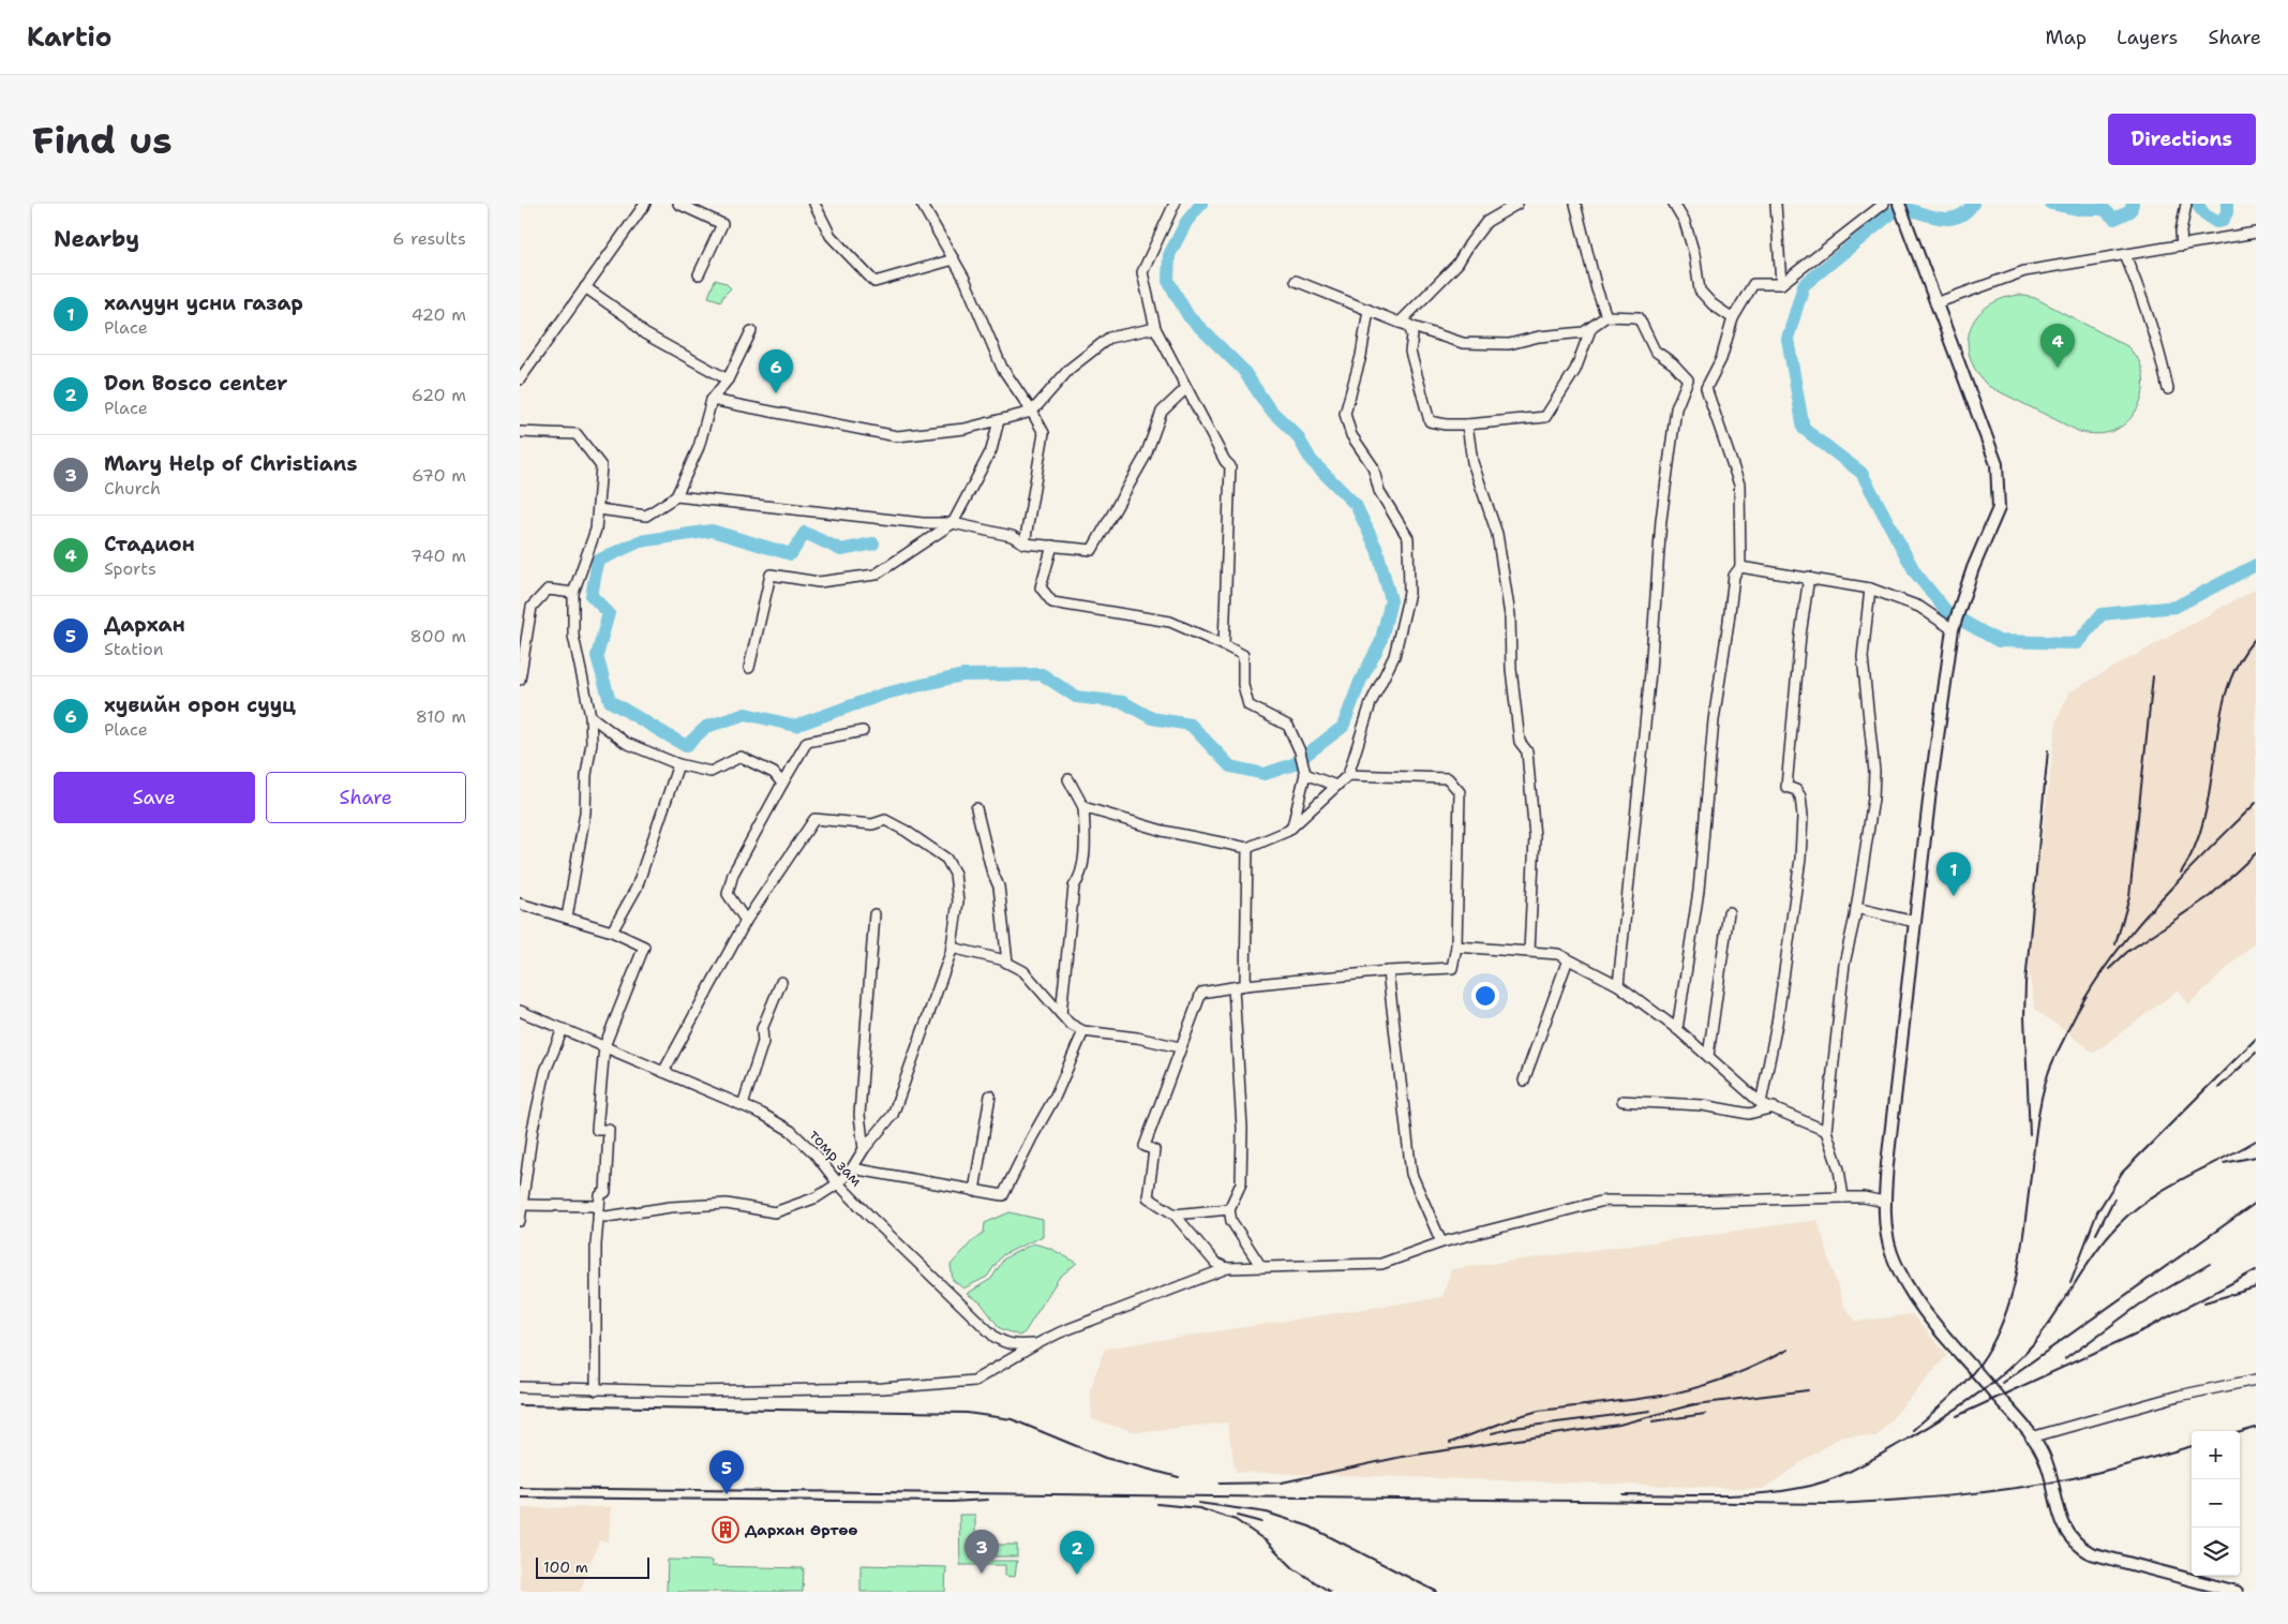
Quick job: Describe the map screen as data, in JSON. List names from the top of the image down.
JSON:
{
  "streets": {
    "street": ["томр зам"]
  },
  "places": {
    "building": ["Дархан Өртөө"]
  },
  "scale_bar": "100 m",
  "page": {
    "header": "Kartio",
    "nav": ["Map", "Layers", "Share"],
    "buttons": [
      "Directions",
      ["Save", "Share"]
    ],
    "title": "Find us",
    "heading": ["Nearby", "6 results"],
    "list": [
      {
        "mark": "1",
        "name": "халуун усни газар",
        "note": "Place",
        "value": "420 m"
      },
      {
        "mark": "2",
        "name": "Don Bosco center",
        "note": "Place",
        "value": "620 m"
      },
      {
        "mark": "3",
        "name": "Mary Help of Christians",
        "note": "Church",
        "value": "670 m"
      },
      {
        "mark": "4",
        "name": "Стадион",
        "note": "Sports",
        "value": "740 m"
      },
      {
        "mark": "5",
        "name": "Дархан",
        "note": "Station",
        "value": "800 m"
      },
      {
        "mark": "6",
        "name": "хувийн орон сууц",
        "note": "Place",
        "value": "810 m"
      }
    ],
    "pins": [
      "4",
      "6",
      "1",
      "5",
      "3",
      "2"
    ],
    "map_buttons": ["+", "−"],
    "scale": "100 m"
  }
}
